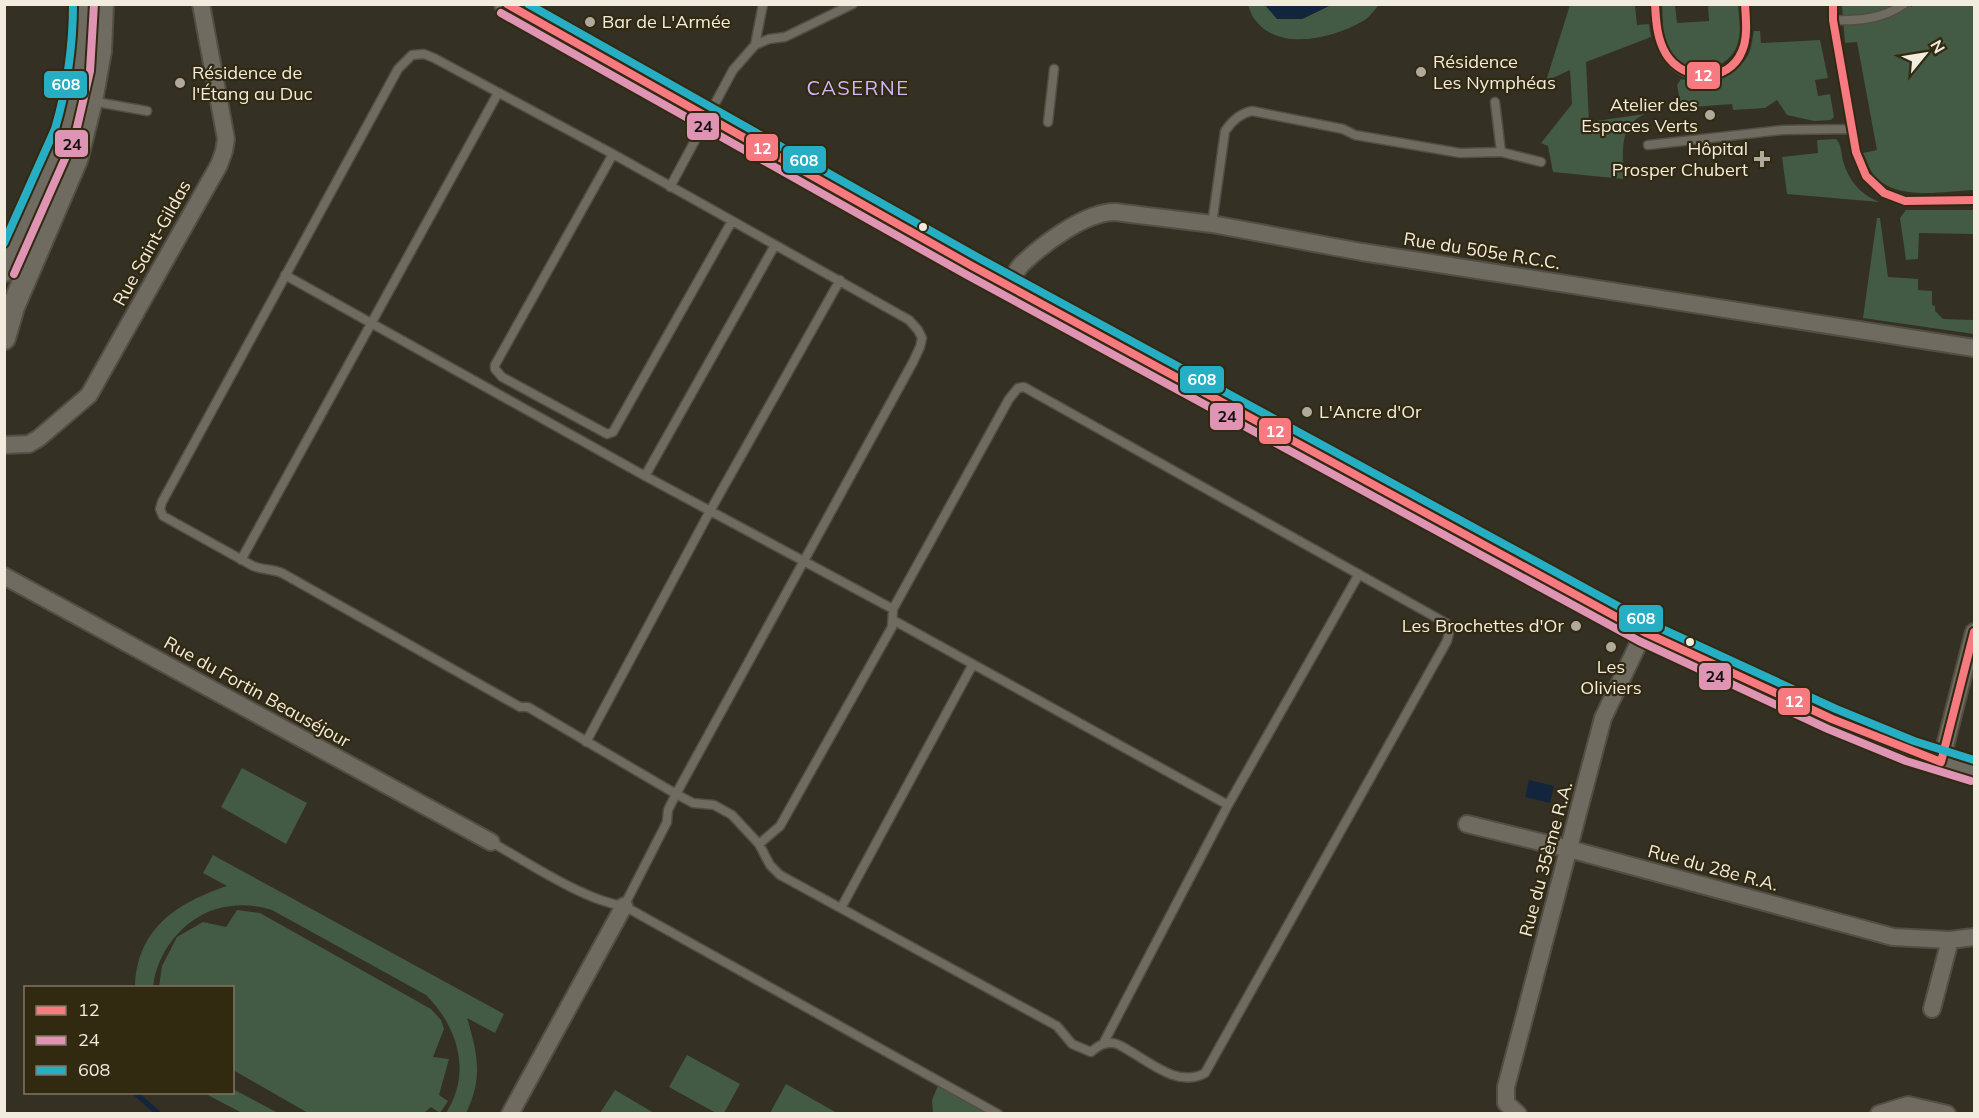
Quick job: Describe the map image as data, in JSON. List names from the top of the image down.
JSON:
{
  "streets": {
    "street": [
      "Rue Saint-Gildas",
      "Rue du 505e R.C.C.",
      "Rue du Fortin Beauséjour",
      "Rue du 35ème R.A.",
      "Rue du 28e R.A."
    ]
  },
  "crossings": [
    ["Rue du 35ème R.A.", "Rue du 28e R.A."]
  ],
  "districts": ["CASERNE"],
  "places": {
    "other": [
      "Bar de L'Armée",
      "Résidence Les Nymphéas",
      "Résidence de l'Étang au Duc",
      "Atelier des Espaces Verts",
      "L'Ancre d'Or",
      "Les Brochettes d'Or",
      "Les Oliviers"
    ],
    "health": ["Hôpital Prosper Chubert"]
  },
  "lines": ["transit line 12", "transit line 24", "transit line 608"],
  "legend": ["12", "24", "608"],
  "north": "top right"
}
